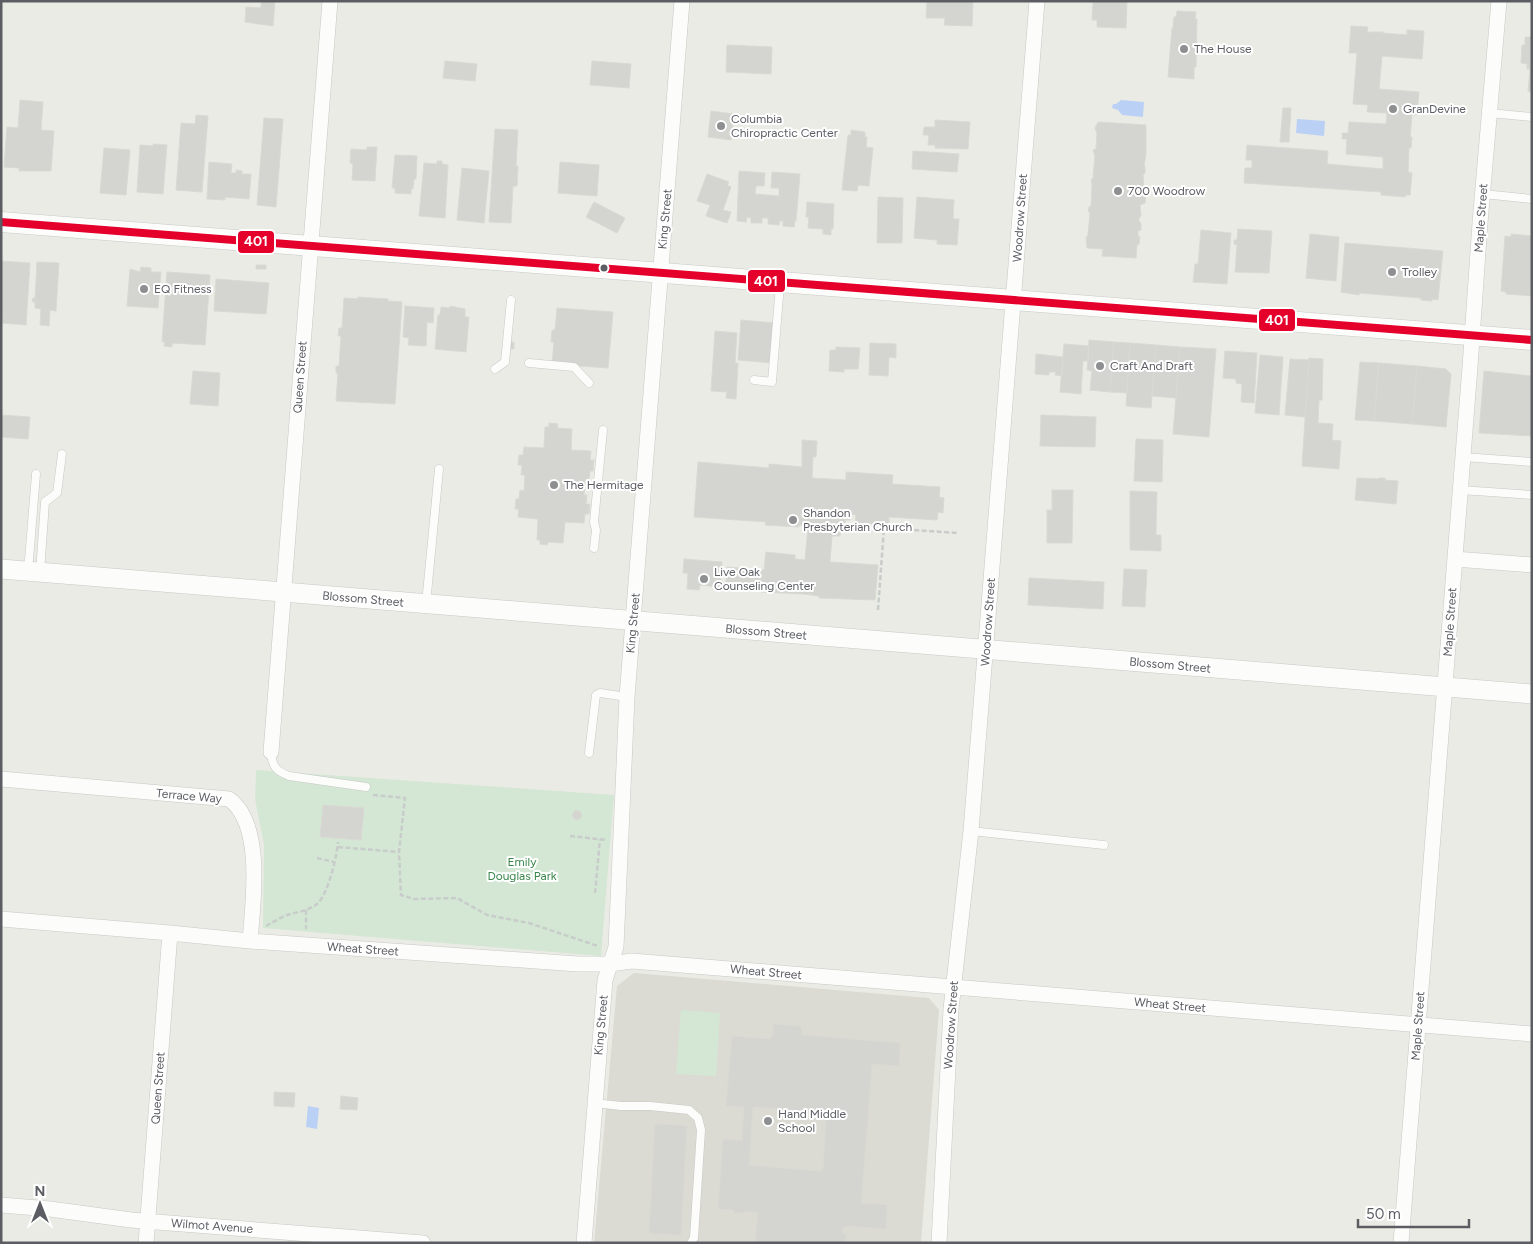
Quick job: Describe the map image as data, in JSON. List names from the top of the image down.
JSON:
{
  "streets": {
    "street": [
      "Woodrow Street",
      "Maple Street",
      "King Street",
      "Queen Street",
      "Blossom Street",
      "Terrace Way",
      "Wheat Street",
      "Wilmot Avenue"
    ]
  },
  "crossings": [
    ["Woodrow Street", "Blossom Street"],
    ["Woodrow Street", "Wheat Street"],
    ["Maple Street", "Blossom Street"],
    ["Maple Street", "Wheat Street"],
    ["King Street", "Blossom Street"],
    ["King Street", "Wheat Street"],
    ["Queen Street", "Blossom Street"],
    ["Queen Street", "Wheat Street"],
    ["Queen Street", "Wilmot Avenue"],
    ["Terrace Way", "Wheat Street"]
  ],
  "parks": ["Emily Douglas Park"],
  "places": [
    "The House",
    "GranDevine",
    "Columbia Chiropractic Center",
    "700 Woodrow",
    "Trolley",
    "EQ Fitness",
    "Craft And Draft",
    "The Hermitage",
    "Shandon Presbyterian Church",
    "Live Oak Counseling Center",
    "Hand Middle School"
  ],
  "lines": ["transit line 401"],
  "scale_bar": "50 m",
  "north": "top"
}
